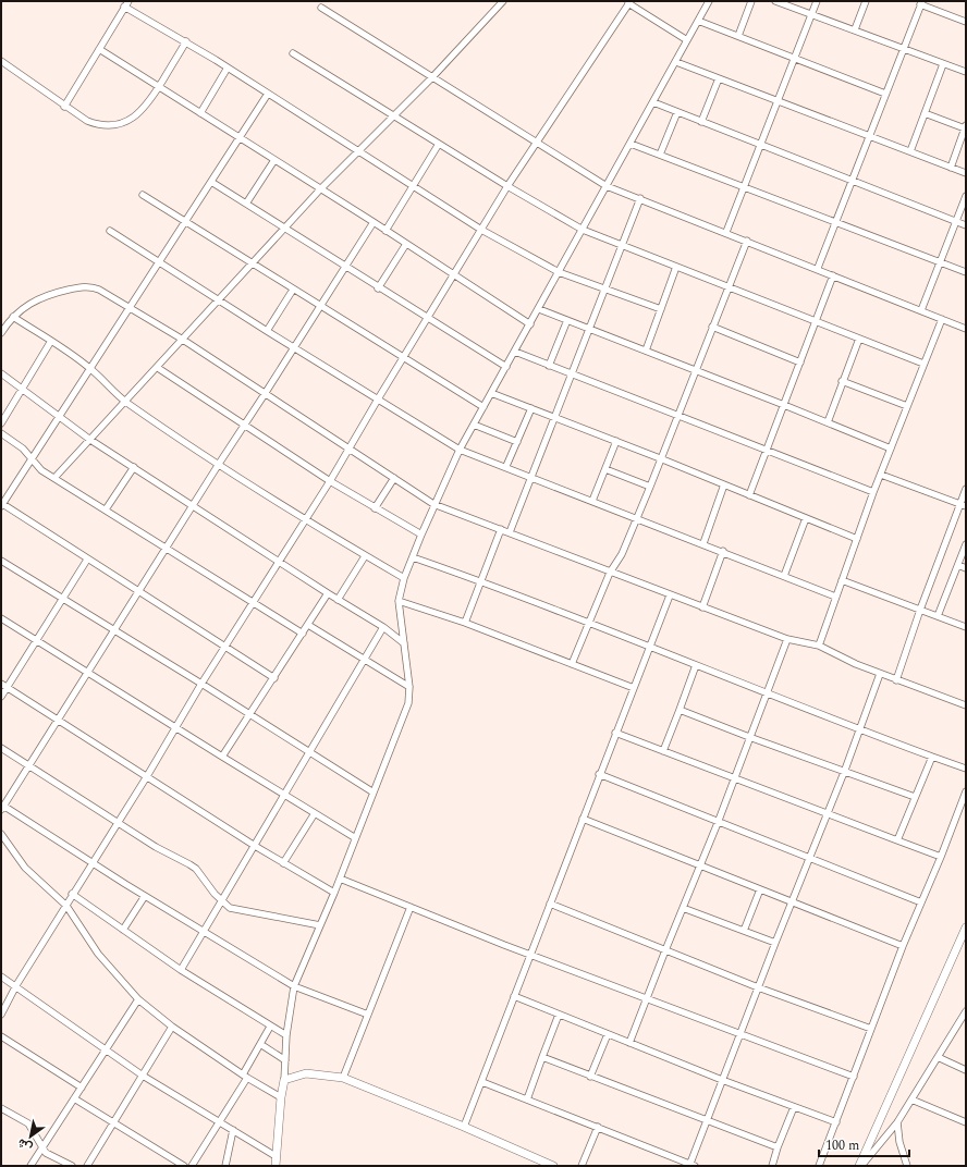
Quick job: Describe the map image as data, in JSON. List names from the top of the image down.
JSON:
{
  "scale_bar": "100 m",
  "north": "bottom left"
}
